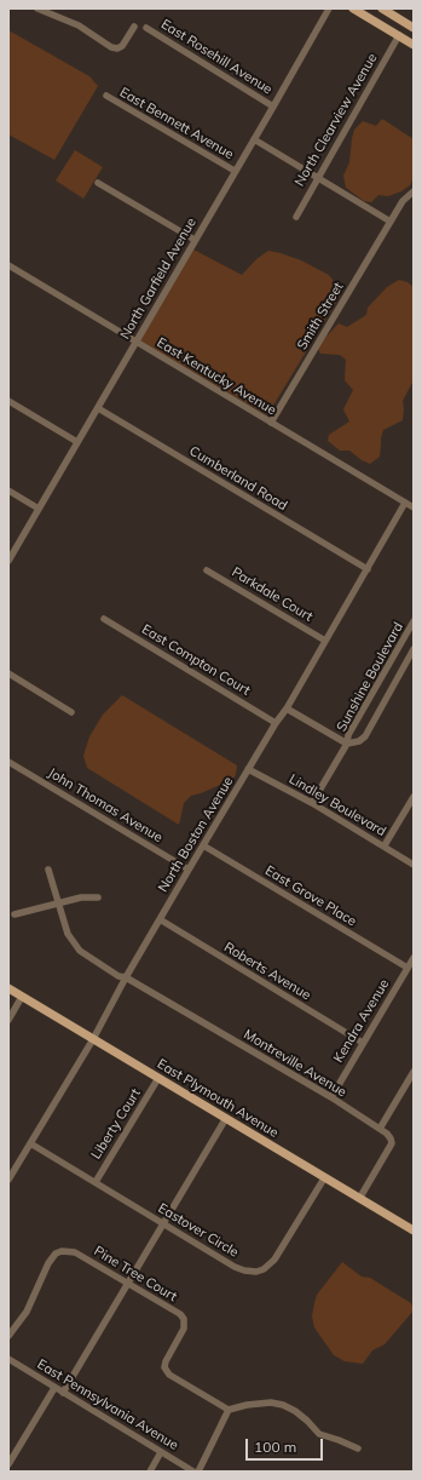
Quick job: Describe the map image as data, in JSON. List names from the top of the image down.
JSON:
{
  "streets": {
    "main road": ["East Plymouth Avenue"],
    "street": [
      "East Rosehill Avenue",
      "North Clearview Avenue",
      "East Bennett Avenue",
      "North Garfield Avenue",
      "Smith Street",
      "East Kentucky Avenue",
      "Cumberland Road",
      "Parkdale Court",
      "East Compton Court",
      "Sunshine Boulevard",
      "John Thomas Avenue",
      "Lindley Boulevard",
      "North Boston Avenue",
      "East Grove Place",
      "Roberts Avenue",
      "Kendra Avenue",
      "Montreville Avenue",
      "Liberty Court",
      "Eastover Circle",
      "Pine Tree Court",
      "East Pennsylvania Avenue"
    ]
  },
  "crossings": [
    ["East Rosehill Avenue", "North Garfield Avenue"],
    ["East Bennett Avenue", "North Garfield Avenue"],
    ["North Garfield Avenue", "East Kentucky Avenue"],
    ["North Garfield Avenue", "Cumberland Road"],
    ["Smith Street", "East Kentucky Avenue"],
    ["East Kentucky Avenue", "North Boston Avenue"],
    ["Cumberland Road", "North Boston Avenue"],
    ["Parkdale Court", "North Boston Avenue"],
    ["East Compton Court", "North Boston Avenue"],
    ["Sunshine Boulevard", "Lindley Boulevard"],
    ["John Thomas Avenue", "North Boston Avenue"],
    ["Lindley Boulevard", "North Boston Avenue"],
    ["North Boston Avenue", "East Grove Place"],
    ["North Boston Avenue", "Roberts Avenue"],
    ["North Boston Avenue", "Montreville Avenue"],
    ["North Boston Avenue", "East Plymouth Avenue"],
    ["North Boston Avenue", "Eastover Circle"],
    ["East Grove Place", "Kendra Avenue"],
    ["Roberts Avenue", "Kendra Avenue"],
    ["Kendra Avenue", "Montreville Avenue"],
    ["Montreville Avenue", "East Plymouth Avenue"],
    ["East Plymouth Avenue", "Liberty Court"],
    ["East Plymouth Avenue", "Eastover Circle"],
    ["Liberty Court", "Eastover Circle"]
  ],
  "scale_bar": "100 m"
}
